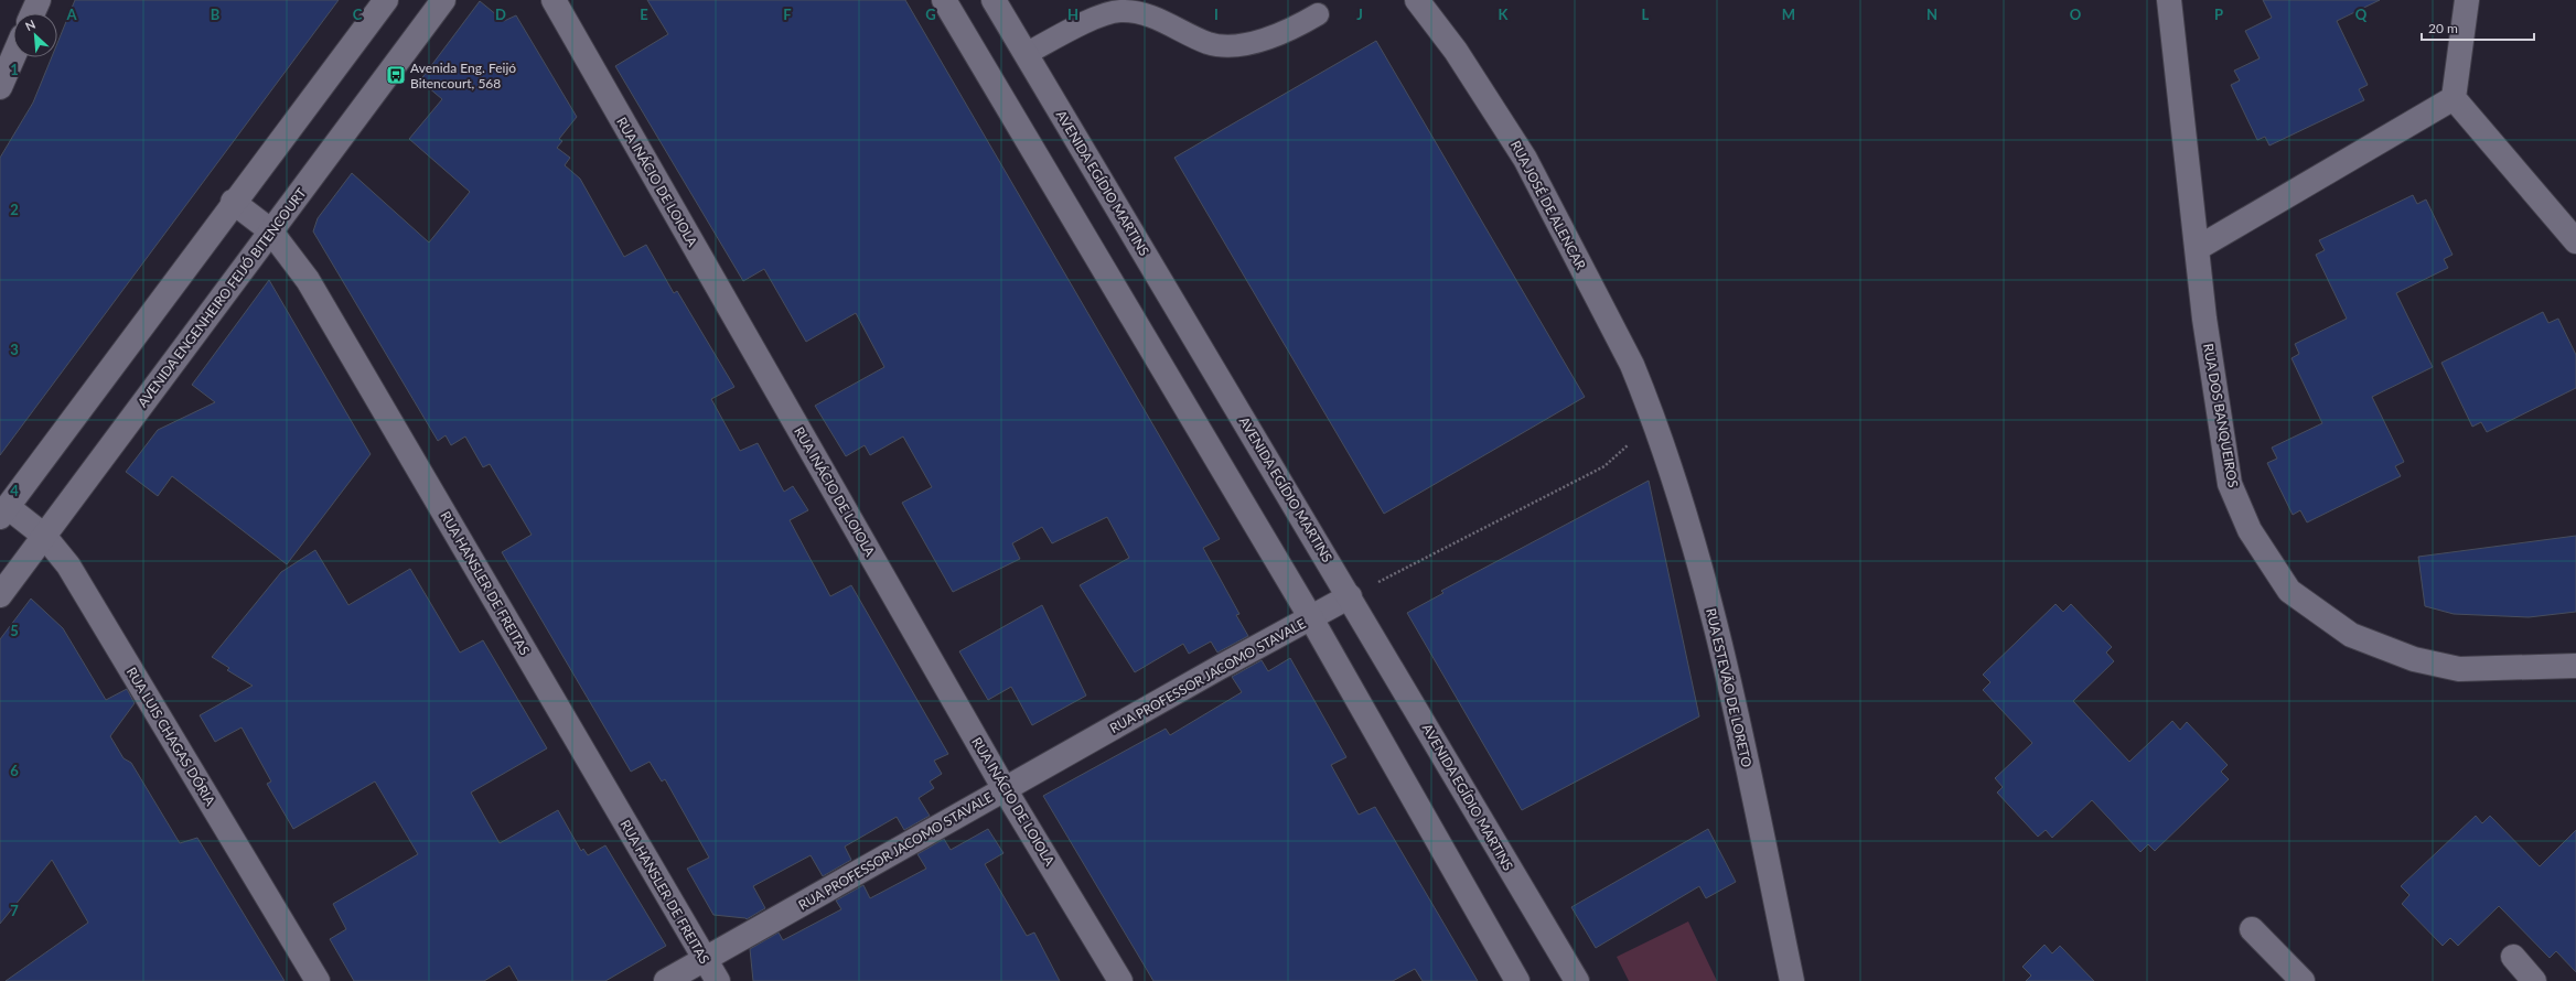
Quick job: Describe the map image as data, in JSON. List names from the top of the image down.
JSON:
{
  "streets": {
    "street": [
      "RUA INÁCIO DE LOIOLA",
      "AVENIDA EGÍDIO MARTINS",
      "RUA JOSÉ DE ALENCAR",
      "AVENIDA ENGENHEIRO FEIJÓ BITENCOURT",
      "RUA DOS BANQUEIROS",
      "RUA HANSLER DE FREITAS",
      "RUA PROFESSOR JACOMO STAVALE",
      "RUA ESTEVÃO DE LORETO",
      "RUA LUIS CHAGAS DÓRIA"
    ]
  },
  "crossings": [
    ["RUA INÁCIO DE LOIOLA", "RUA PROFESSOR JACOMO STAVALE"],
    ["AVENIDA EGÍDIO MARTINS", "RUA PROFESSOR JACOMO STAVALE"],
    ["RUA JOSÉ DE ALENCAR", "RUA ESTEVÃO DE LORETO"],
    ["AVENIDA ENGENHEIRO FEIJÓ BITENCOURT", "RUA HANSLER DE FREITAS"],
    ["AVENIDA ENGENHEIRO FEIJÓ BITENCOURT", "RUA LUIS CHAGAS DÓRIA"],
    ["RUA HANSLER DE FREITAS", "RUA PROFESSOR JACOMO STAVALE"]
  ],
  "places": {
    "bus stop": ["Avenida Eng. Feijó Bitencourt, 568"]
  },
  "scale_bar": "20 m",
  "north": "top left",
  "grid": {
    "columns": [
      "A",
      "B",
      "C",
      "D",
      "E",
      "F",
      "G",
      "H",
      "I",
      "J",
      "K",
      "L",
      "M",
      "N",
      "O",
      "P",
      "Q"
    ],
    "rows": [
      "1",
      "2",
      "3",
      "4",
      "5",
      "6",
      "7"
    ]
  }
}
